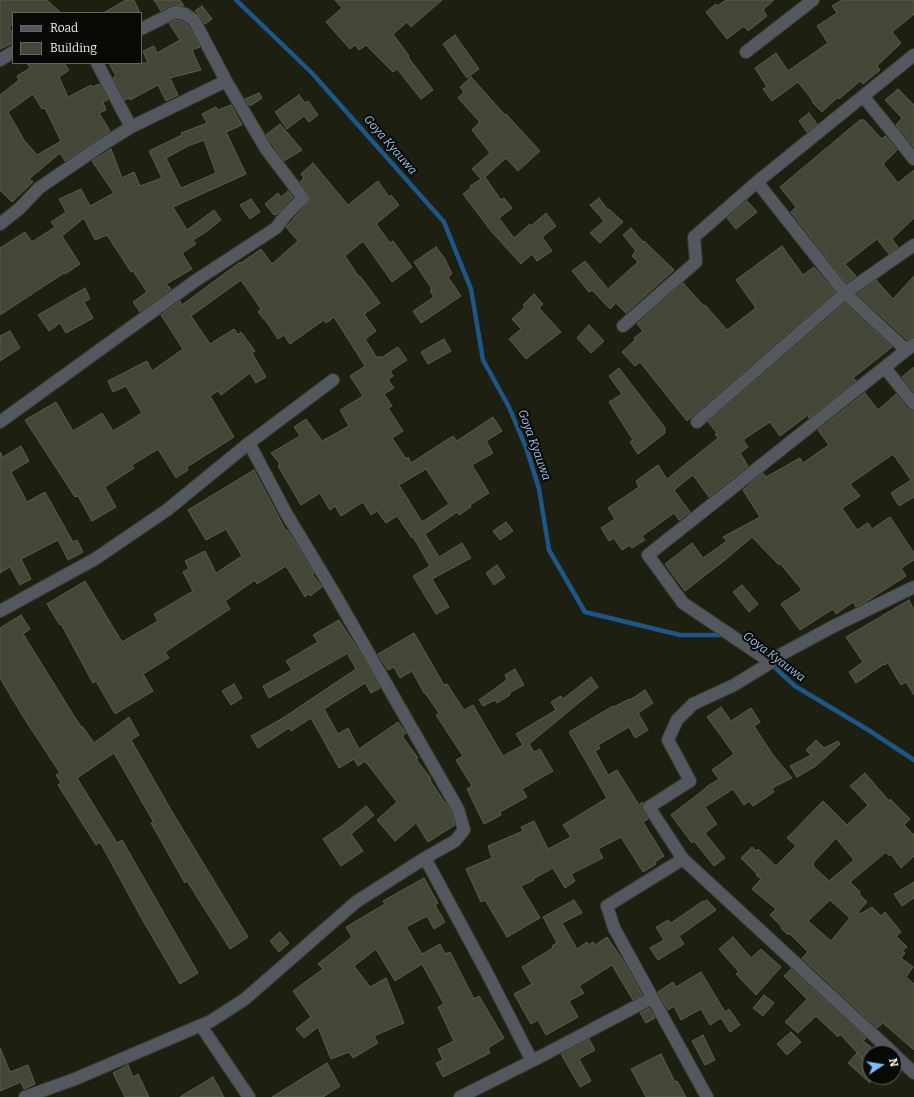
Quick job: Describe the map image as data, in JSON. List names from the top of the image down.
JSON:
{
  "water": ["Goya Kyauwa"],
  "legend": ["Road", "Building"],
  "north": "right"
}
